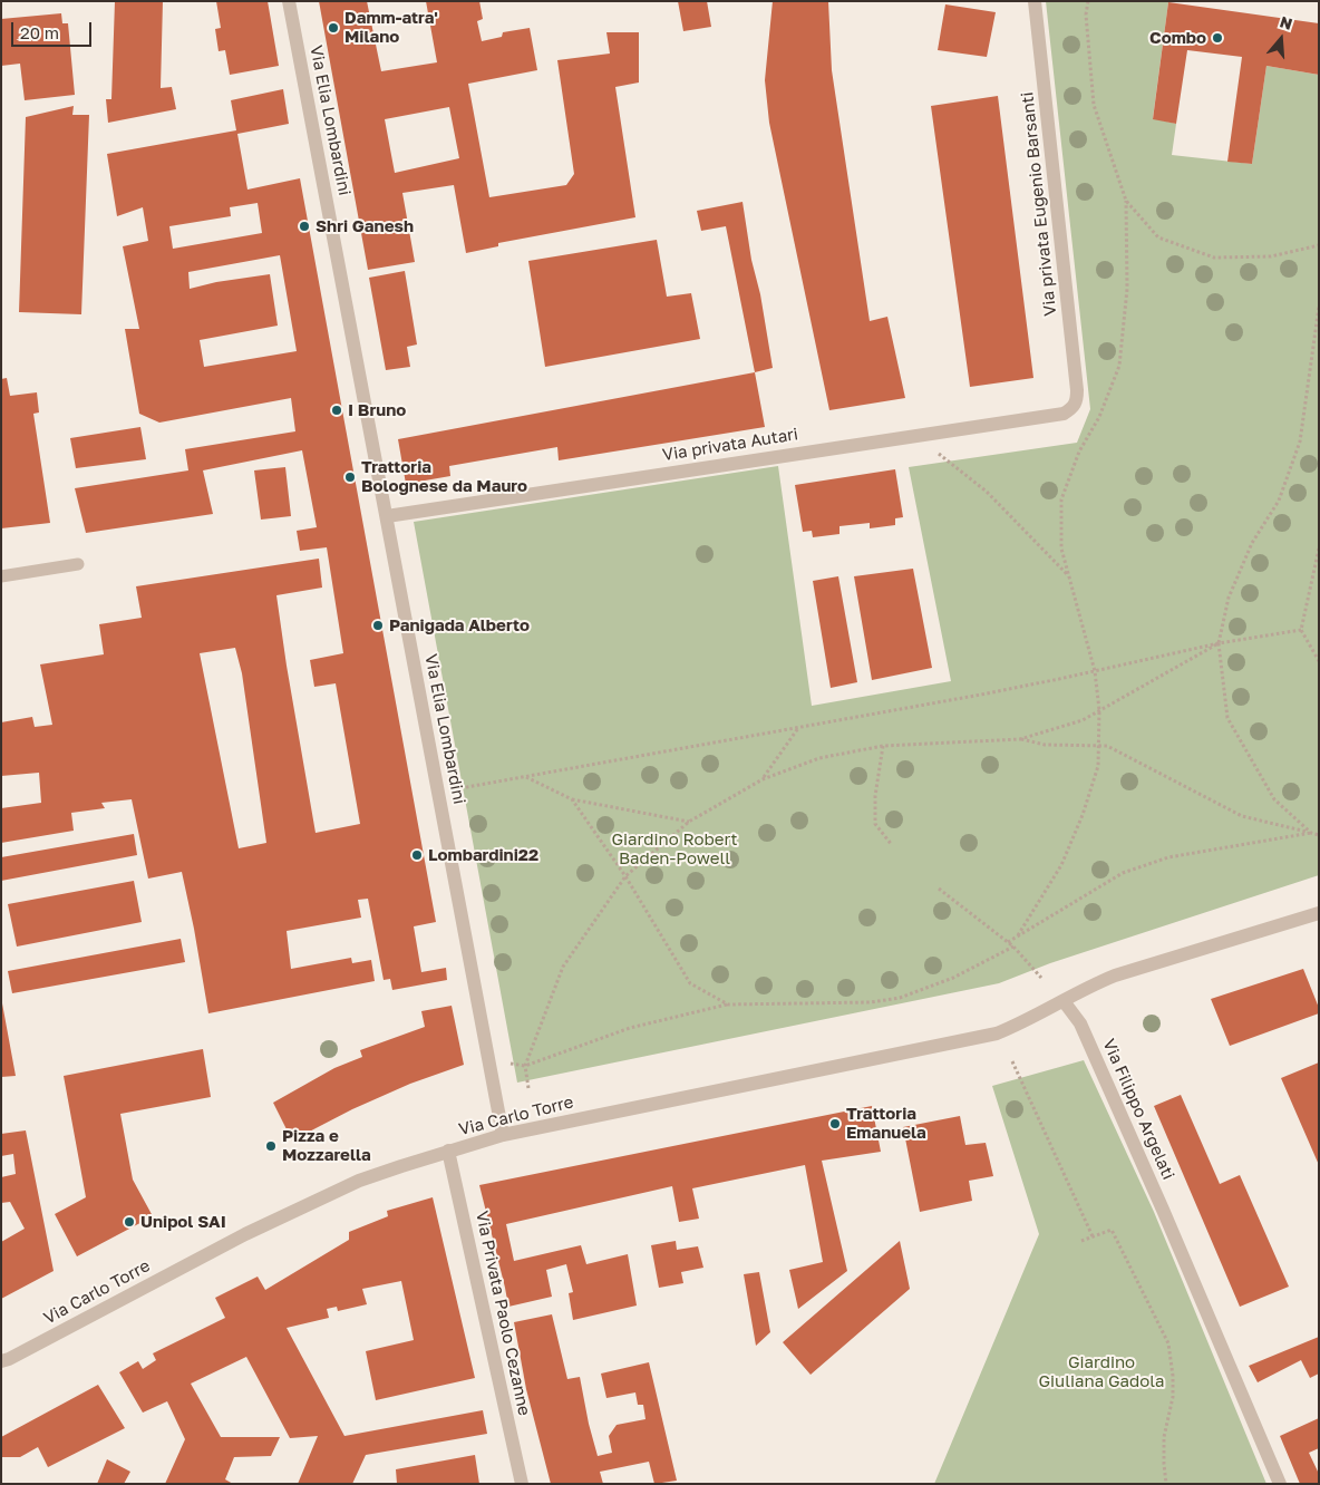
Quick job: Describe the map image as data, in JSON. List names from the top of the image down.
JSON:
{
  "streets": {
    "street": [
      "Via Elia Lombardini",
      "Via privata Eugenio Barsanti",
      "Via privata Autari",
      "Via Filippo Argelati",
      "Via Carlo Torre",
      "Via Privata Paolo Cezanne"
    ]
  },
  "crossings": [
    ["Via Elia Lombardini", "Via privata Autari"],
    ["Via Elia Lombardini", "Via Carlo Torre"],
    ["Via privata Eugenio Barsanti", "Via privata Autari"],
    ["Via Filippo Argelati", "Via Carlo Torre"],
    ["Via Carlo Torre", "Via Privata Paolo Cezanne"]
  ],
  "parks": ["Giardino Robert Baden-Powell", "Giardino Giuliana Gadola"],
  "places": [
    "Damm-atra' Milano",
    "Combo",
    "Shri Ganesh",
    "I Bruno",
    "Trattoria Bolognese da Mauro",
    "Panigada Alberto",
    "Lombardini22",
    "Trattoria Emanuela",
    "Pizza e Mozzarella",
    "Unipol SAI"
  ],
  "scale_bar": "20 m",
  "north": "top"
}
